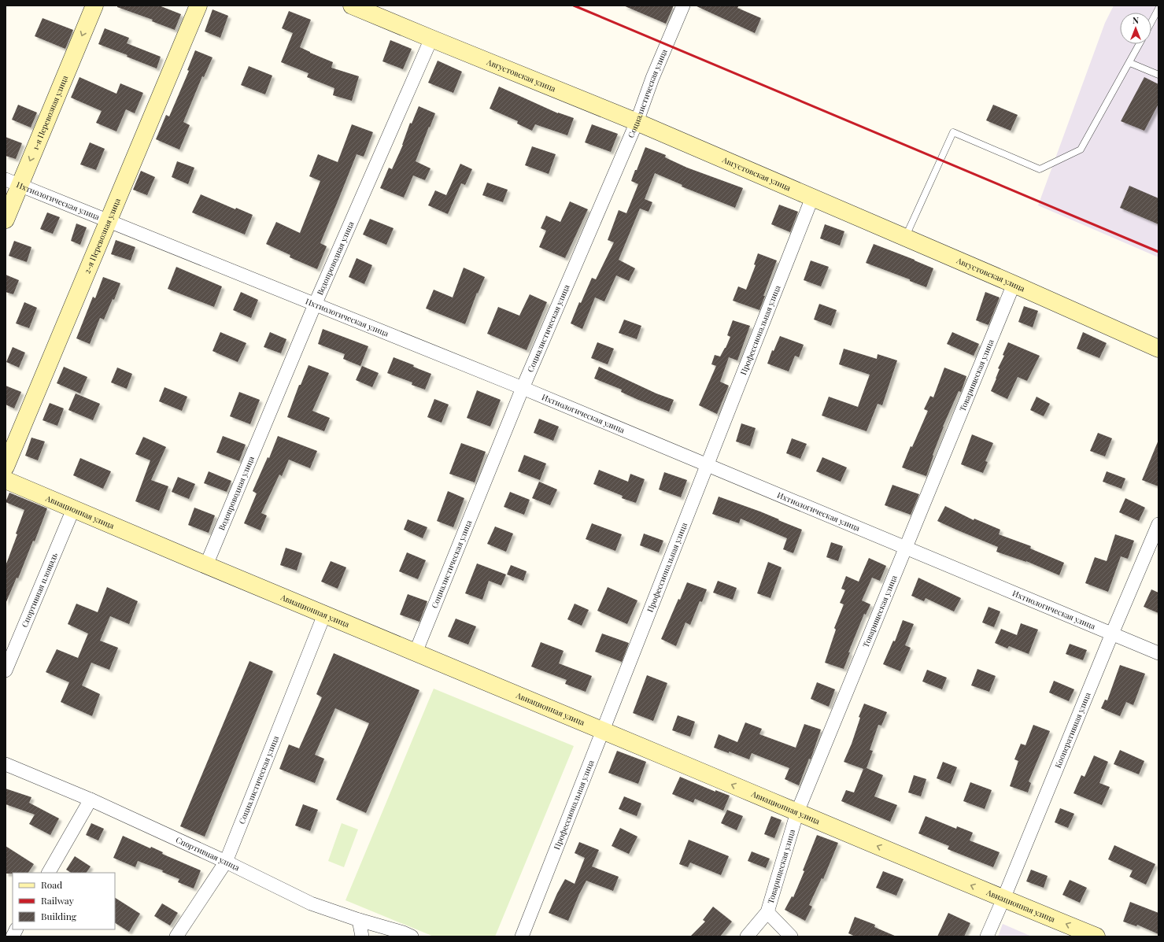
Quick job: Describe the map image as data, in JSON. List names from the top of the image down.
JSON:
{
  "streets": {
    "street": [
      "Августовская улица",
      "Социалистическая улица",
      "1-я Перевозная улица",
      "Ихтиологическая улица",
      "2-я Перевозная улица",
      "Водопроводная улица",
      "Профессиональная улица",
      "Товарищеская улица",
      "Авиационная улица",
      "Спортивная площадь",
      "Кооперативная улица",
      "Спортивная улица"
    ]
  },
  "crossings": [
    ["Августовская улица", "Социалистическая улица"],
    ["Августовская улица", "Водопроводная улица"],
    ["Августовская улица", "Профессиональная улица"],
    ["Августовская улица", "Товарищеская улица"],
    ["Социалистическая улица", "Ихтиологическая улица"],
    ["Социалистическая улица", "Авиационная улица"],
    ["Социалистическая улица", "Спортивная улица"],
    ["1-я Перевозная улица", "Ихтиологическая улица"],
    ["Ихтиологическая улица", "2-я Перевозная улица"],
    ["Ихтиологическая улица", "Водопроводная улица"],
    ["Ихтиологическая улица", "Профессиональная улица"],
    ["Ихтиологическая улица", "Товарищеская улица"],
    ["Ихтиологическая улица", "Кооперативная улица"],
    ["Водопроводная улица", "Авиационная улица"],
    ["Профессиональная улица", "Авиационная улица"],
    ["Товарищеская улица", "Авиационная улица"],
    ["Авиационная улица", "Спортивная площадь"],
    ["Авиационная улица", "Кооперативная улица"]
  ],
  "one_way": ["1-я Перевозная улица", "Авиационная улица"],
  "legend": ["Road", "Railway", "Building"],
  "north": "top"
}
